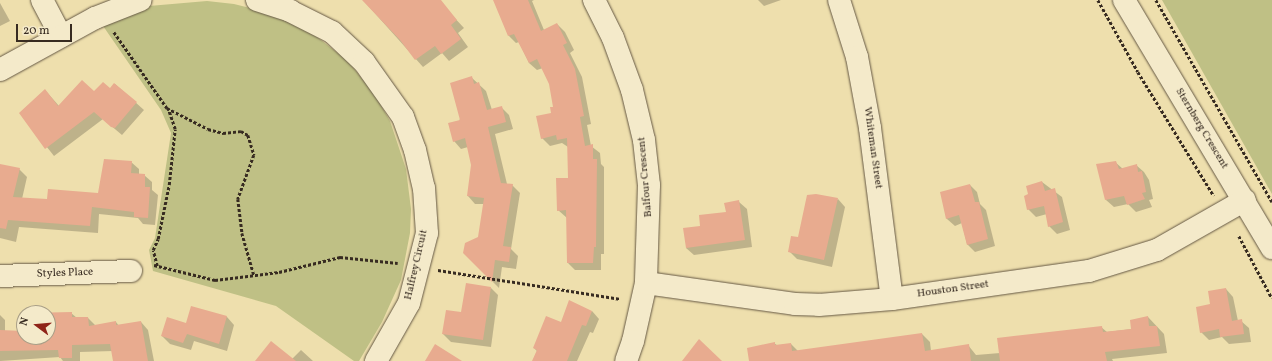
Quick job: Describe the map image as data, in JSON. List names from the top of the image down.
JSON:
{
  "streets": {
    "street": [
      "Sternberg Crescent",
      "Whiteman Street",
      "Balfour Crescent",
      "Halfrey Circuit",
      "Styles Place",
      "Houston Street"
    ]
  },
  "crossings": [
    ["Sternberg Crescent", "Houston Street"],
    ["Whiteman Street", "Houston Street"],
    ["Balfour Crescent", "Houston Street"]
  ],
  "scale_bar": "20 m",
  "north": "left"
}
